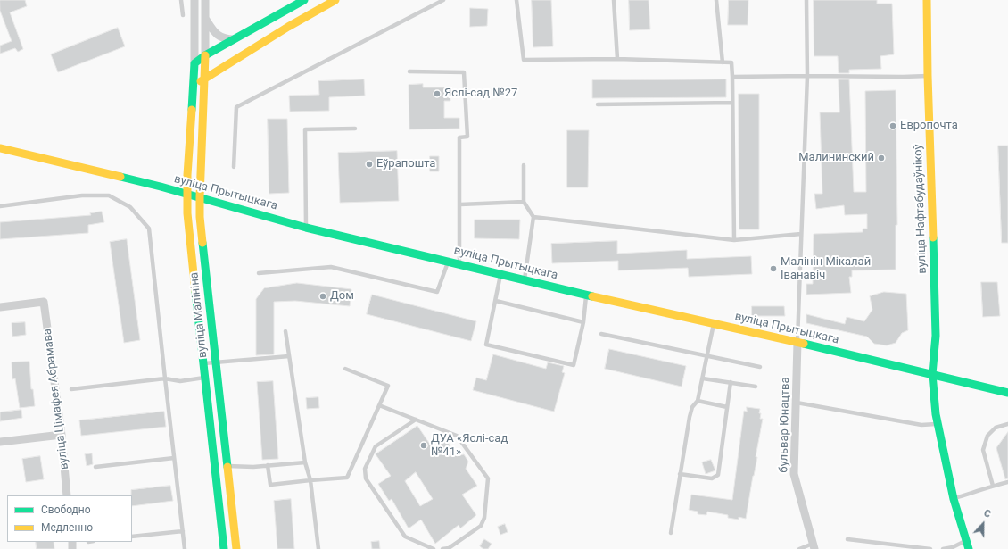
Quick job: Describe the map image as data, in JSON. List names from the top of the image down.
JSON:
{
  "streets": {
    "main road": ["вуліца Прытыцкага", "вуліца Нафтабудаўнікоў", "вуліца Малініна"],
    "street": ["вуліца Цімафея Абрамава", "бульвар Юнацтва"]
  },
  "crossings": [
    ["вуліца Прытыцкага", "вуліца Нафтабудаўнікоў"],
    ["вуліца Прытыцкага", "вуліца Малініна"],
    ["вуліца Прытыцкага", "бульвар Юнацтва"]
  ],
  "places": [
    "Яслі-сад №27",
    "Европочта",
    "Малининский",
    "Еўрапошта",
    "Малінін Мікалай Іванавіч",
    "Дом",
    "ДУА «Яслі-сад №41»"
  ],
  "legend": ["Свободно", "Медленно"],
  "north": "top"
}
